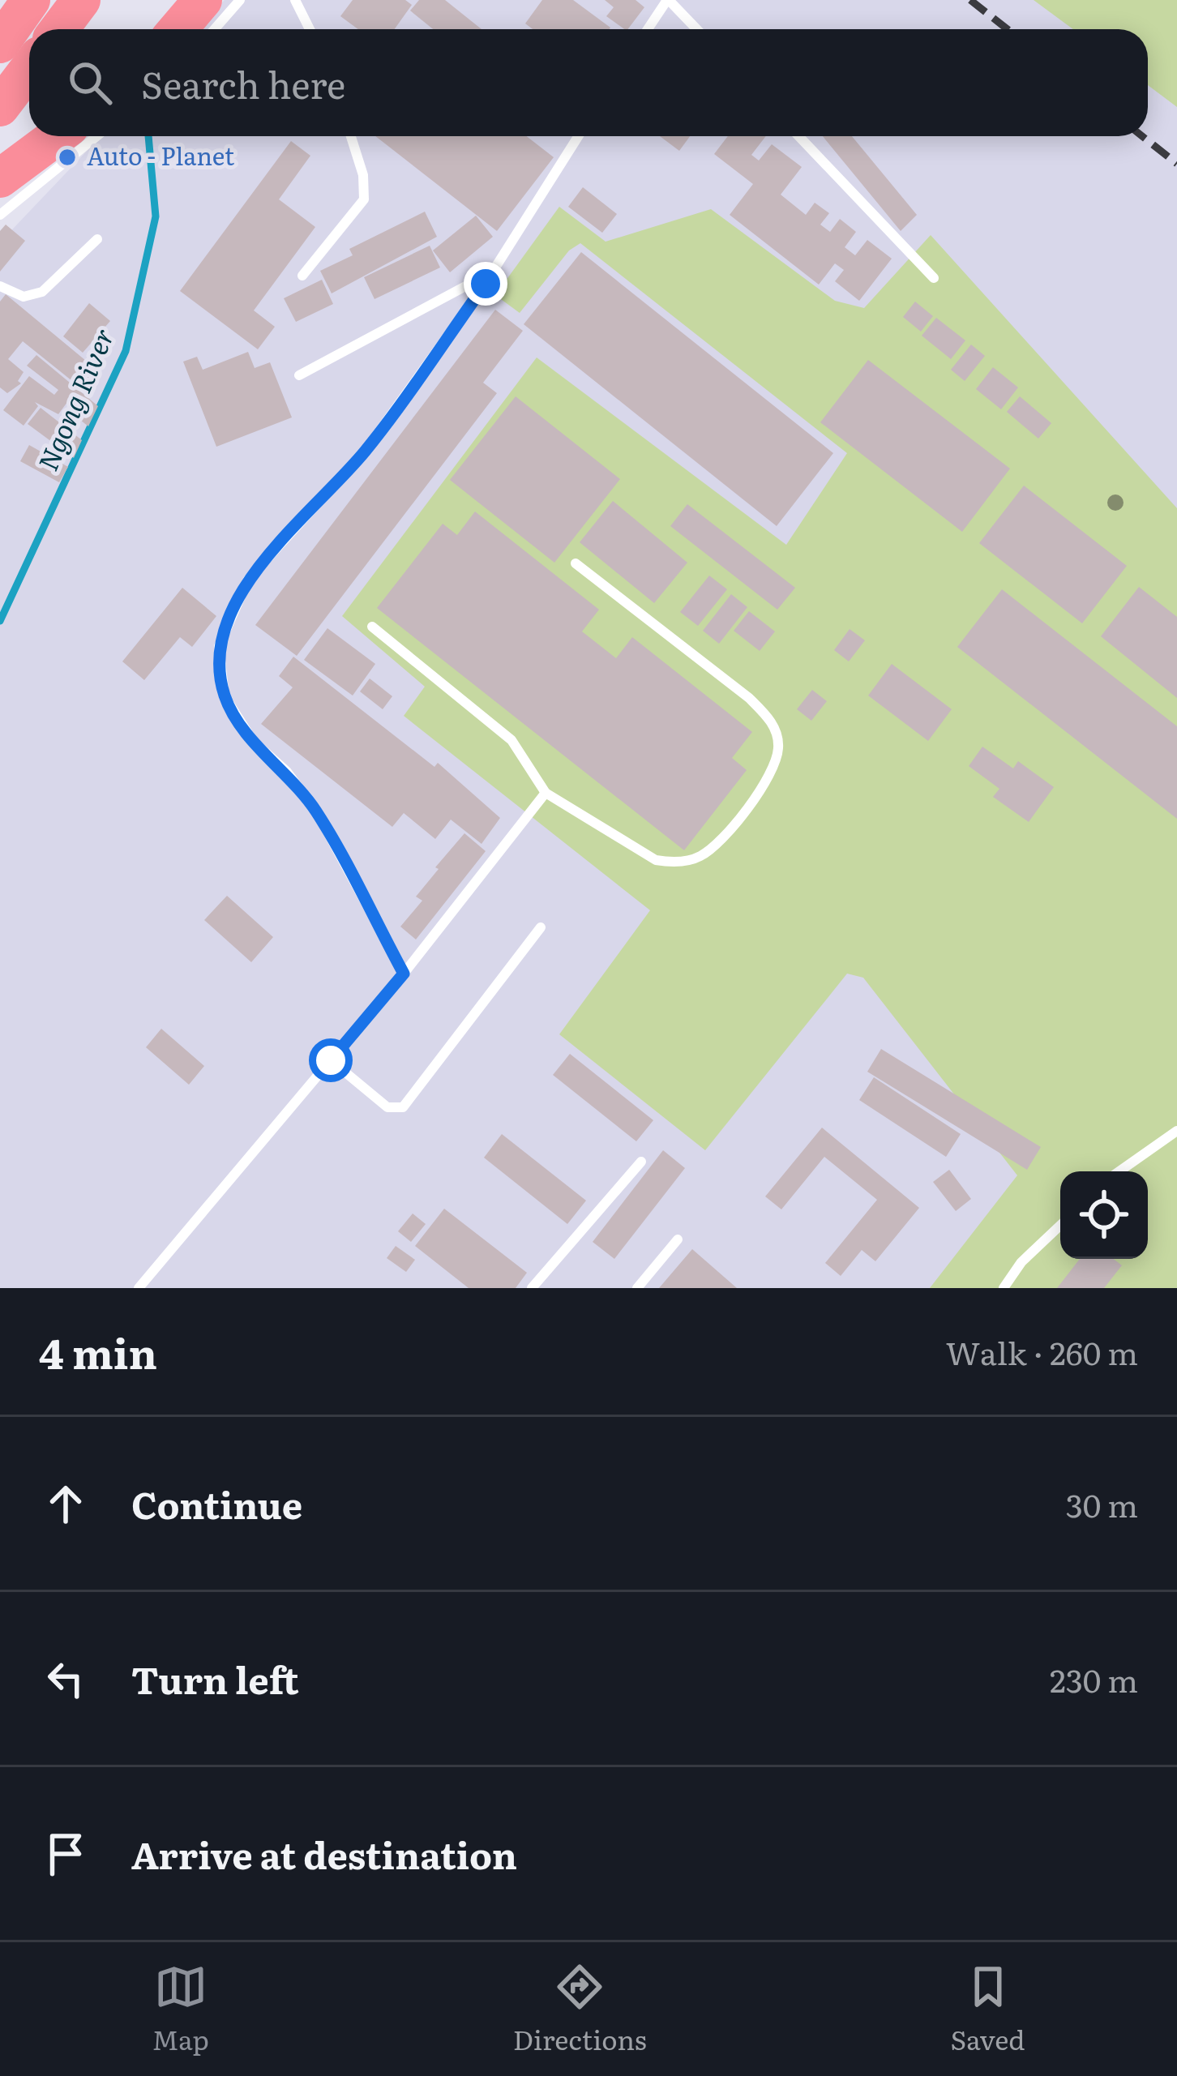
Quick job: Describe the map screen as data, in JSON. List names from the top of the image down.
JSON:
{
  "water": ["Ngong River"],
  "places": ["Auto - Planet"],
  "page": {
    "search": "Search here",
    "heading": ["4 min", "Walk · 260 m"],
    "list": [
      ["Continue", "30 m"],
      ["Turn left", "230 m"],
      "Arrive at destination"
    ],
    "nav": ["Map", "Directions", "Saved"]
  }
}
